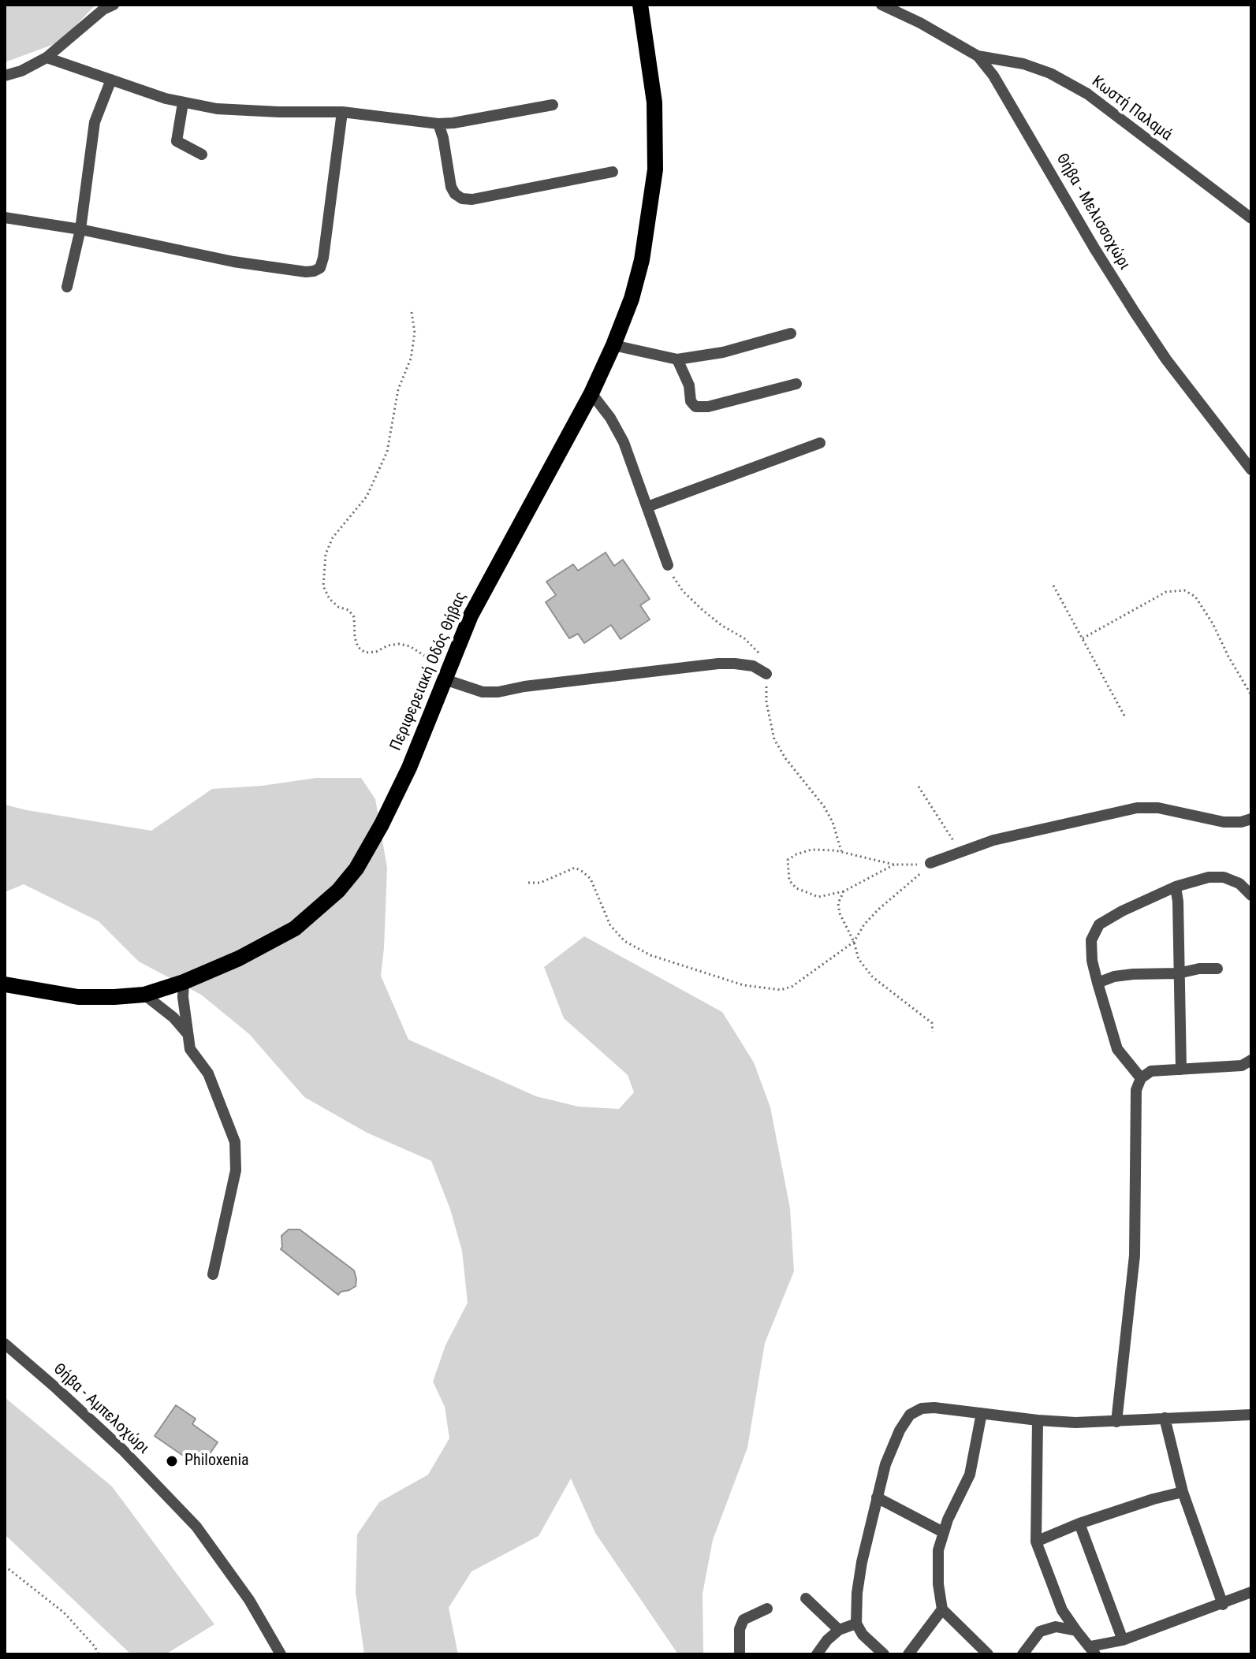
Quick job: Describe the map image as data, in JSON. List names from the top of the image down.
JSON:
{
  "streets": {
    "main road": ["Περιφερειακή Οδός Θήβας"],
    "street": ["Κωστή Παλαμά", "Θήβα - Μελισσοχώρι", "Θήβα - Αμπελοχώρι"]
  },
  "crossings": [
    ["Κωστή Παλαμά", "Θήβα - Μελισσοχώρι"]
  ],
  "places": ["Philoxenia"]
}
